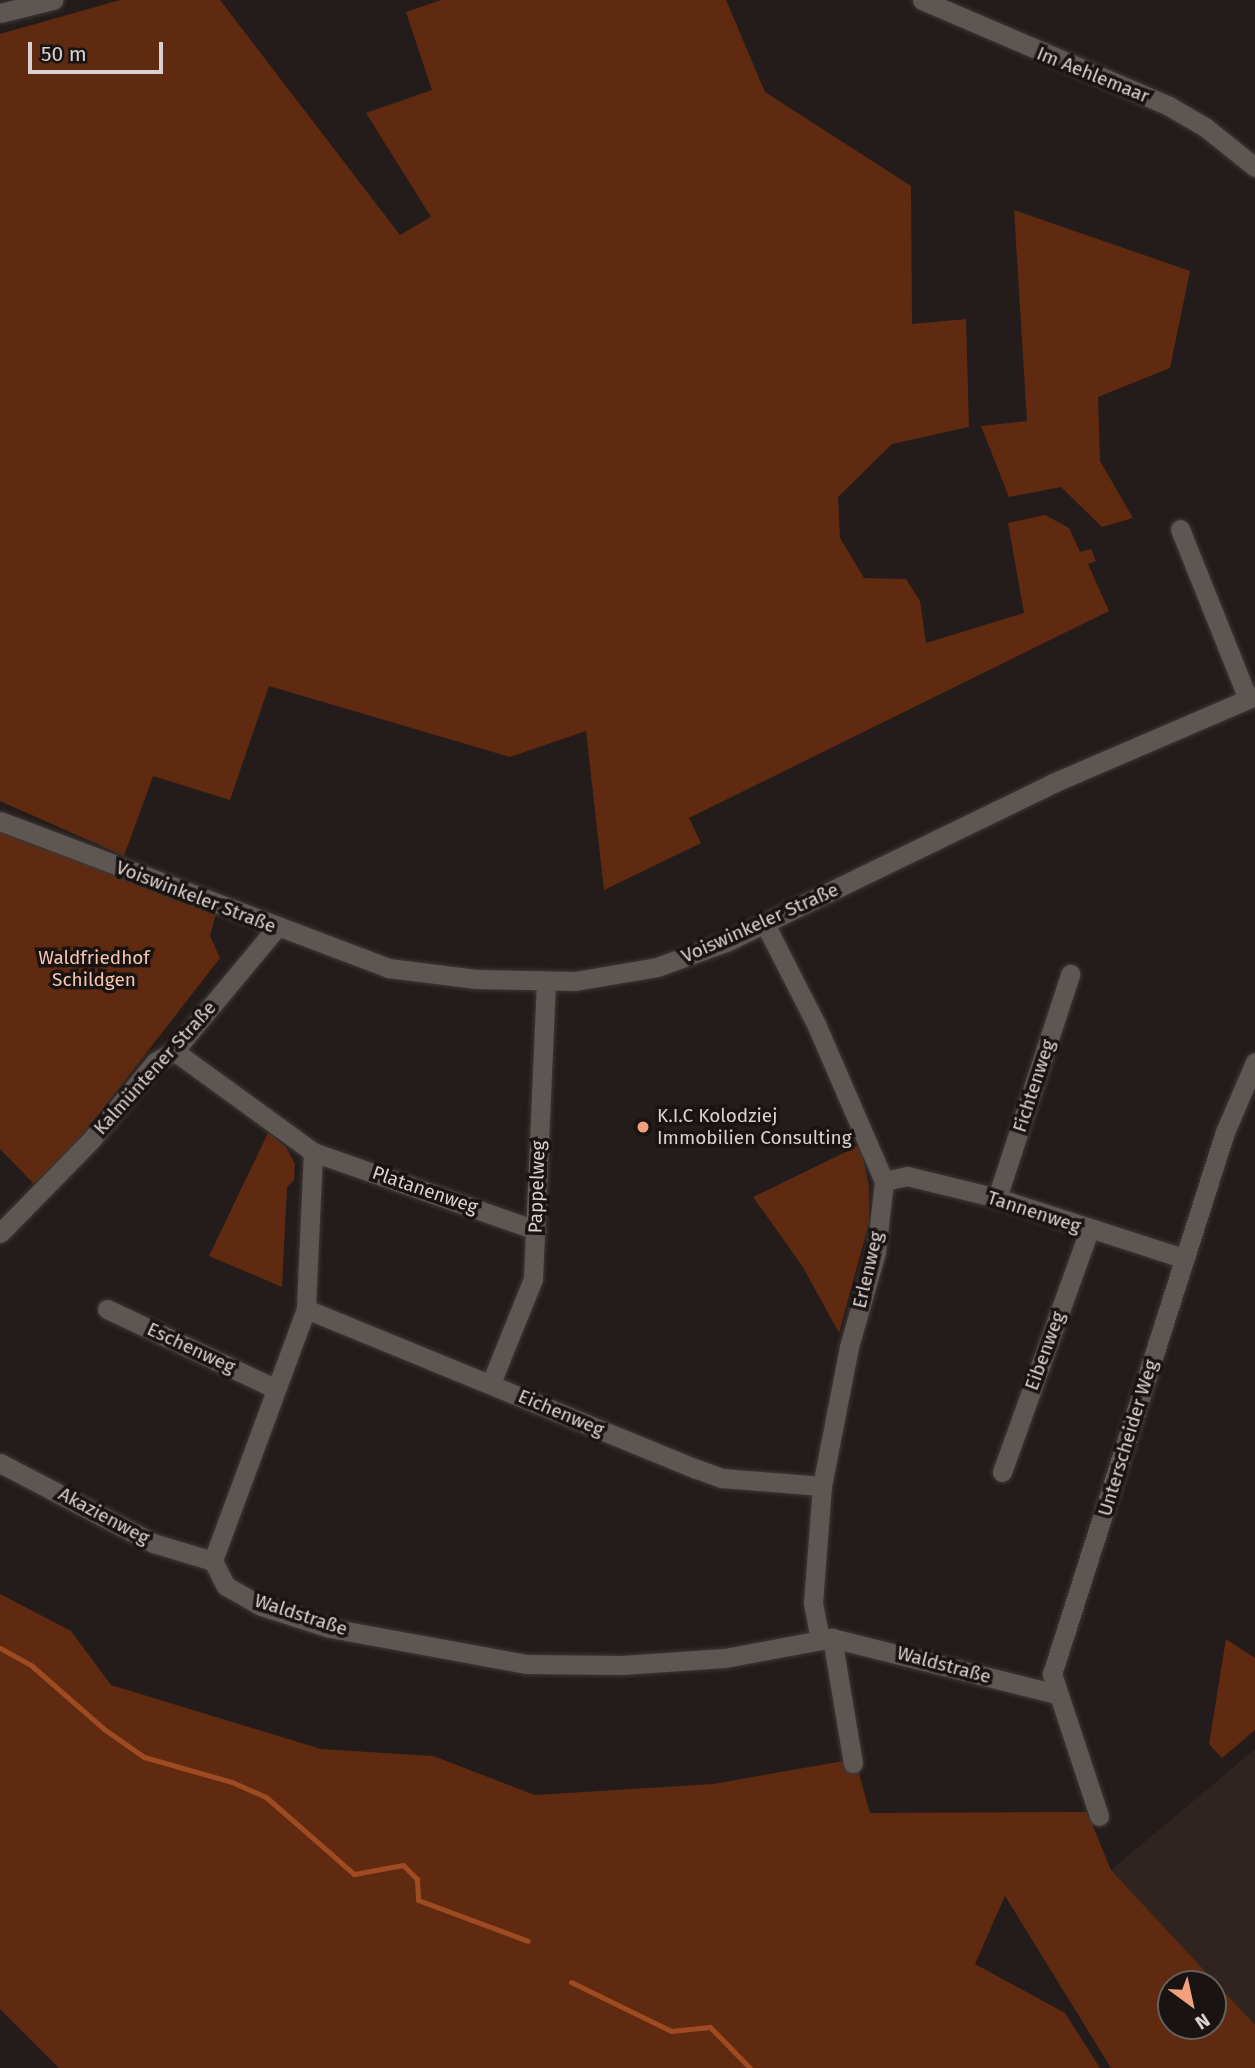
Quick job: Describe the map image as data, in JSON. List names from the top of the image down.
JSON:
{
  "streets": {
    "street": [
      "Im Aehlemaar",
      "Voiswinkeler Straße",
      "Kalmüntener Straße",
      "Fichtenweg",
      "Pappelweg",
      "Platanenweg",
      "Tannenweg",
      "Erlenweg",
      "Eschenweg",
      "Eibenweg",
      "Eichenweg",
      "Unterscheider Weg",
      "Akazienweg",
      "Waldstraße"
    ]
  },
  "crossings": [
    ["Voiswinkeler Straße", "Kalmüntener Straße"],
    ["Voiswinkeler Straße", "Pappelweg"],
    ["Voiswinkeler Straße", "Erlenweg"],
    ["Fichtenweg", "Tannenweg"],
    ["Pappelweg", "Platanenweg"],
    ["Pappelweg", "Eichenweg"],
    ["Tannenweg", "Erlenweg"],
    ["Tannenweg", "Eibenweg"],
    ["Tannenweg", "Unterscheider Weg"],
    ["Erlenweg", "Eichenweg"],
    ["Erlenweg", "Waldstraße"],
    ["Unterscheider Weg", "Waldstraße"],
    ["Akazienweg", "Waldstraße"]
  ],
  "parks": ["Waldfriedhof Schildgen"],
  "places": ["K.I.C Kolodziej Immobilien Consulting"],
  "scale_bar": "50 m",
  "north": "bottom right"
}
